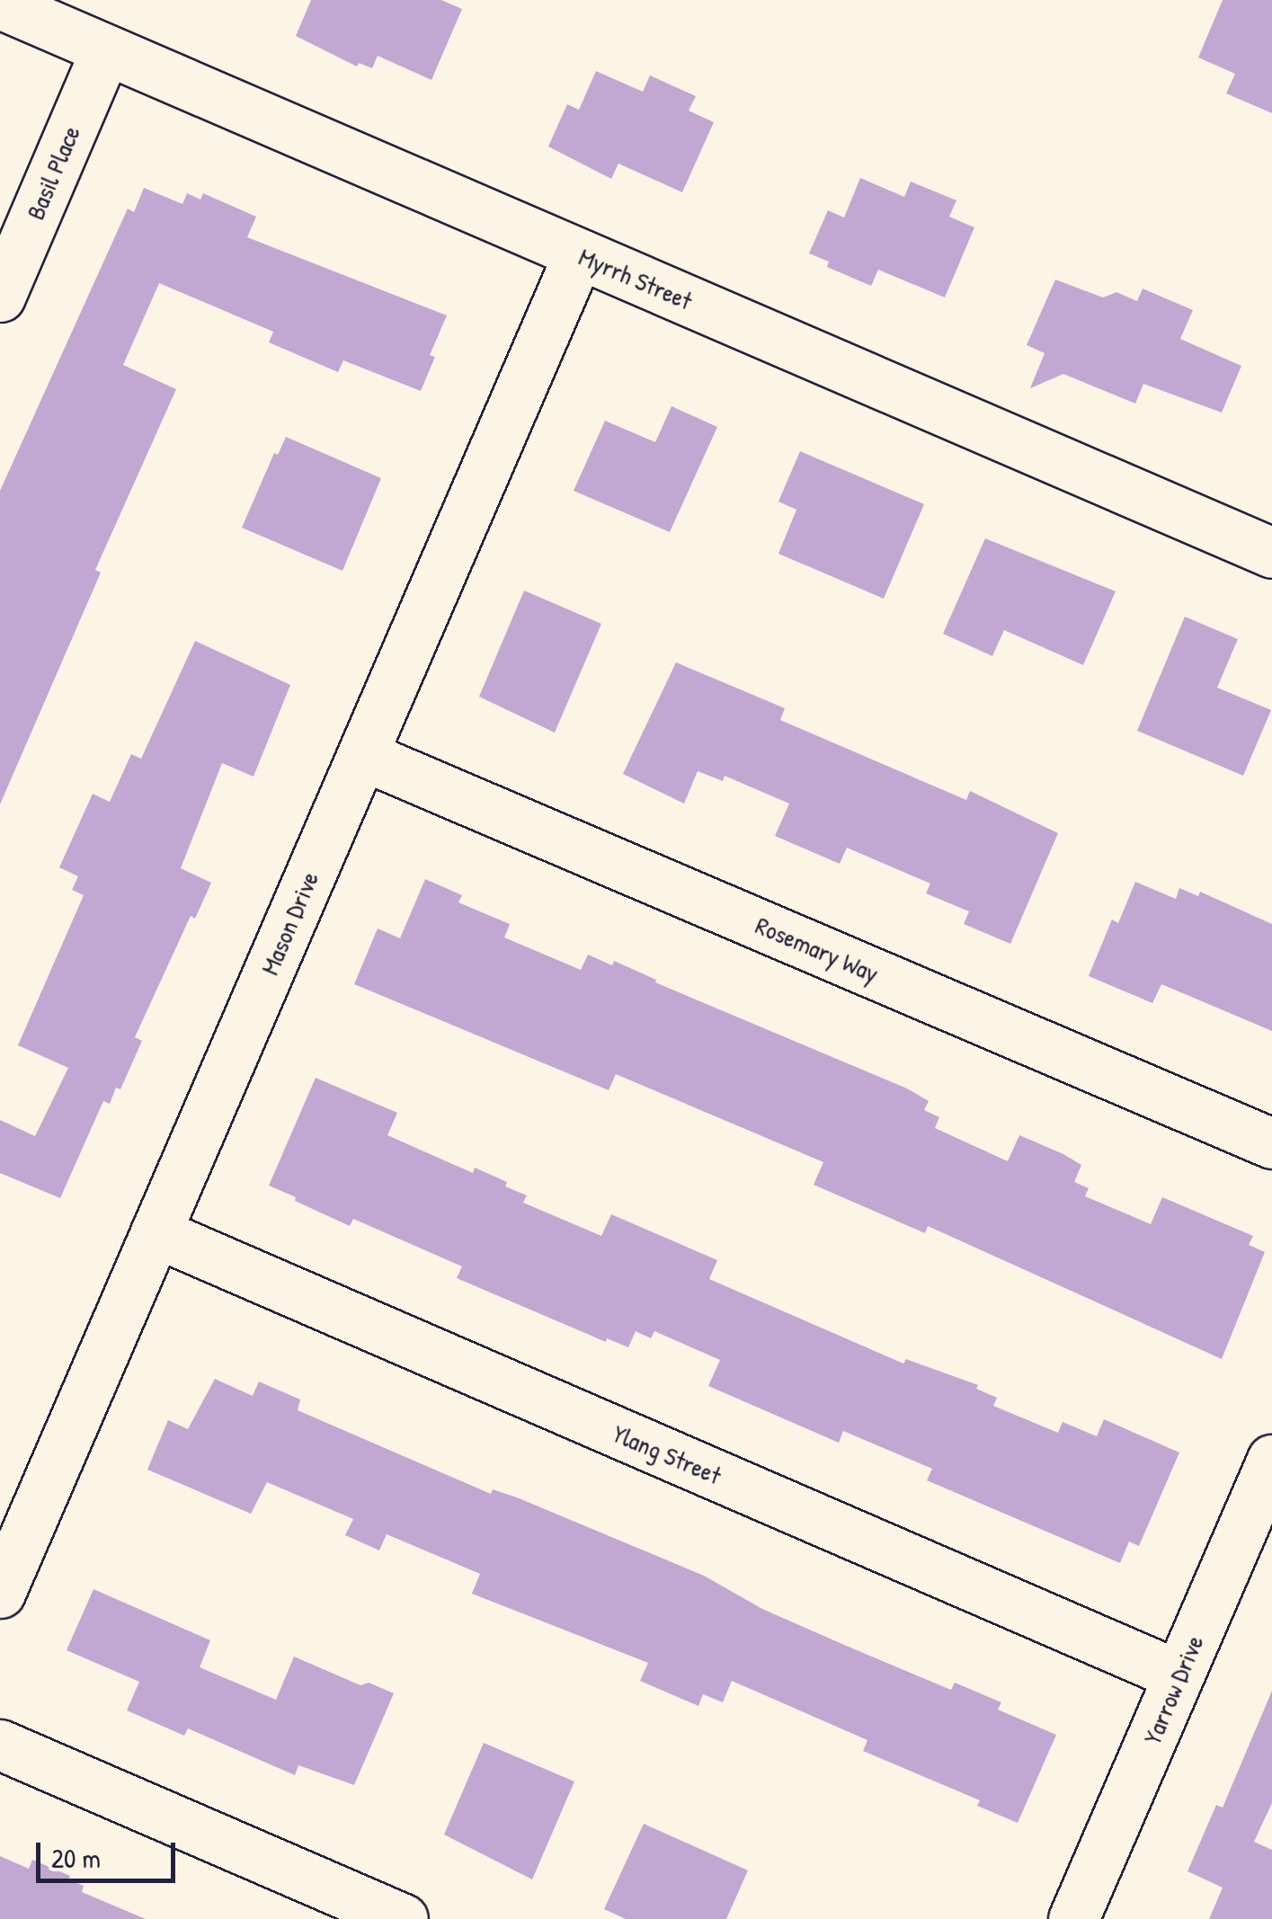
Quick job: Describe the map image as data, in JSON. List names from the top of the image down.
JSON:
{
  "streets": {
    "street": [
      "Basil Place",
      "Myrrh Street",
      "Mason Drive",
      "Rosemary Way",
      "Ylang Street",
      "Yarrow Drive"
    ]
  },
  "crossings": [
    ["Basil Place", "Myrrh Street"],
    ["Myrrh Street", "Mason Drive"],
    ["Mason Drive", "Rosemary Way"],
    ["Mason Drive", "Ylang Street"],
    ["Ylang Street", "Yarrow Drive"]
  ],
  "scale_bar": "20 m"
}
